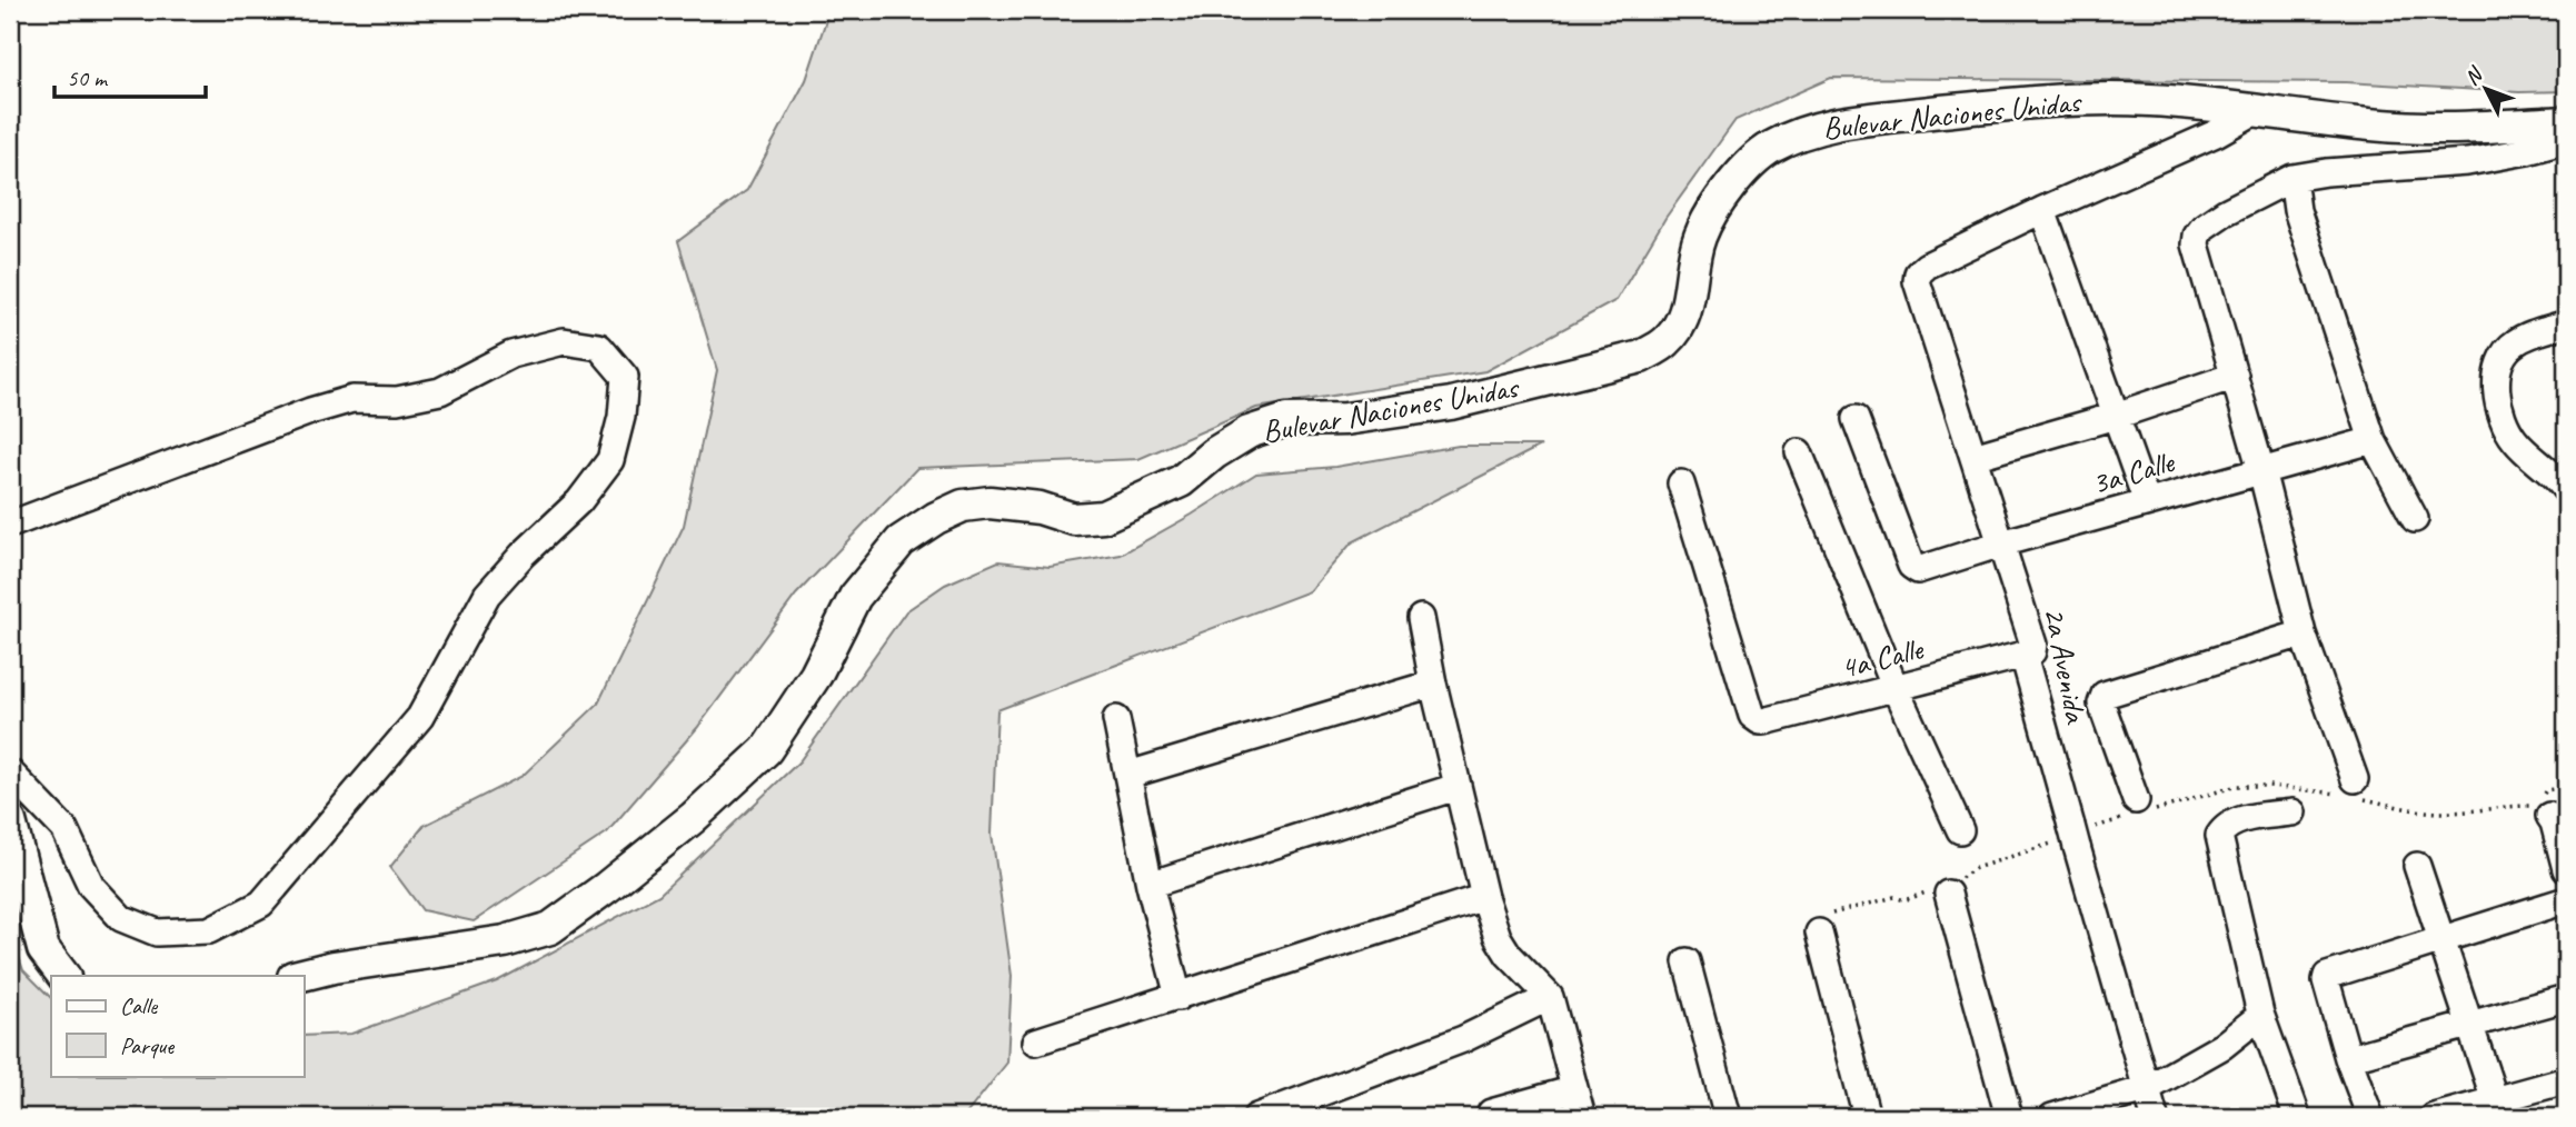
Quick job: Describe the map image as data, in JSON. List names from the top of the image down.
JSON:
{
  "streets": {
    "main road": ["Bulevar Naciones Unidas"],
    "street": ["3a Calle", "4a Calle", "2a Avenida"]
  },
  "crossings": [
    ["3a Calle", "2a Avenida"],
    ["4a Calle", "2a Avenida"]
  ],
  "legend": ["Calle", "Parque"],
  "scale_bar": "50 m",
  "north": "top left"
}
